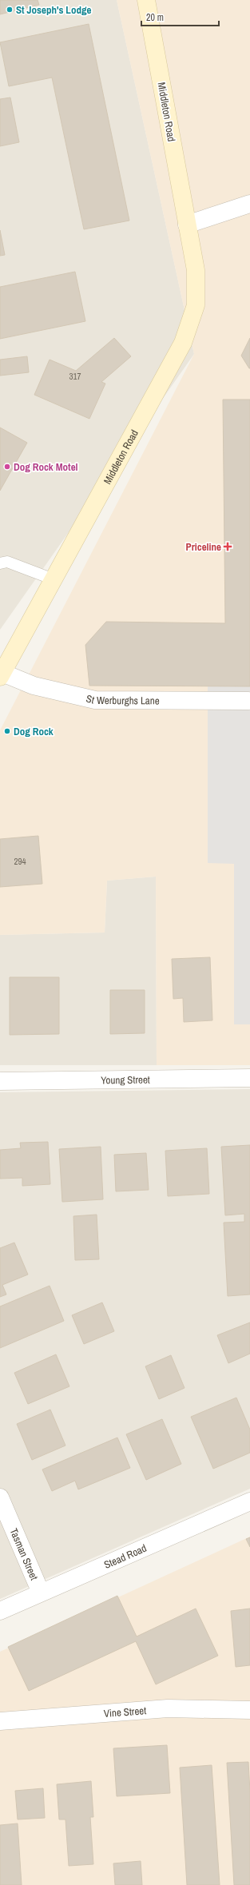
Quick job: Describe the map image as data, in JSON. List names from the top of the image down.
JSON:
{
  "streets": {
    "main road": ["Middleton Road"],
    "street": [
      "St Werburghs Lane",
      "Young Street",
      "Tasman Street",
      "Stead Road",
      "Vine Street"
    ]
  },
  "crossings": [
    ["Middleton Road", "St Werburghs Lane"],
    ["Tasman Street", "Stead Road"]
  ],
  "places": {
    "other": ["St Joseph's Lodge", "Dog Rock Motel", "Dog Rock"],
    "health": ["Priceline"]
  },
  "house_numbers": ["317", "294"],
  "scale_bar": "20 m"
}
